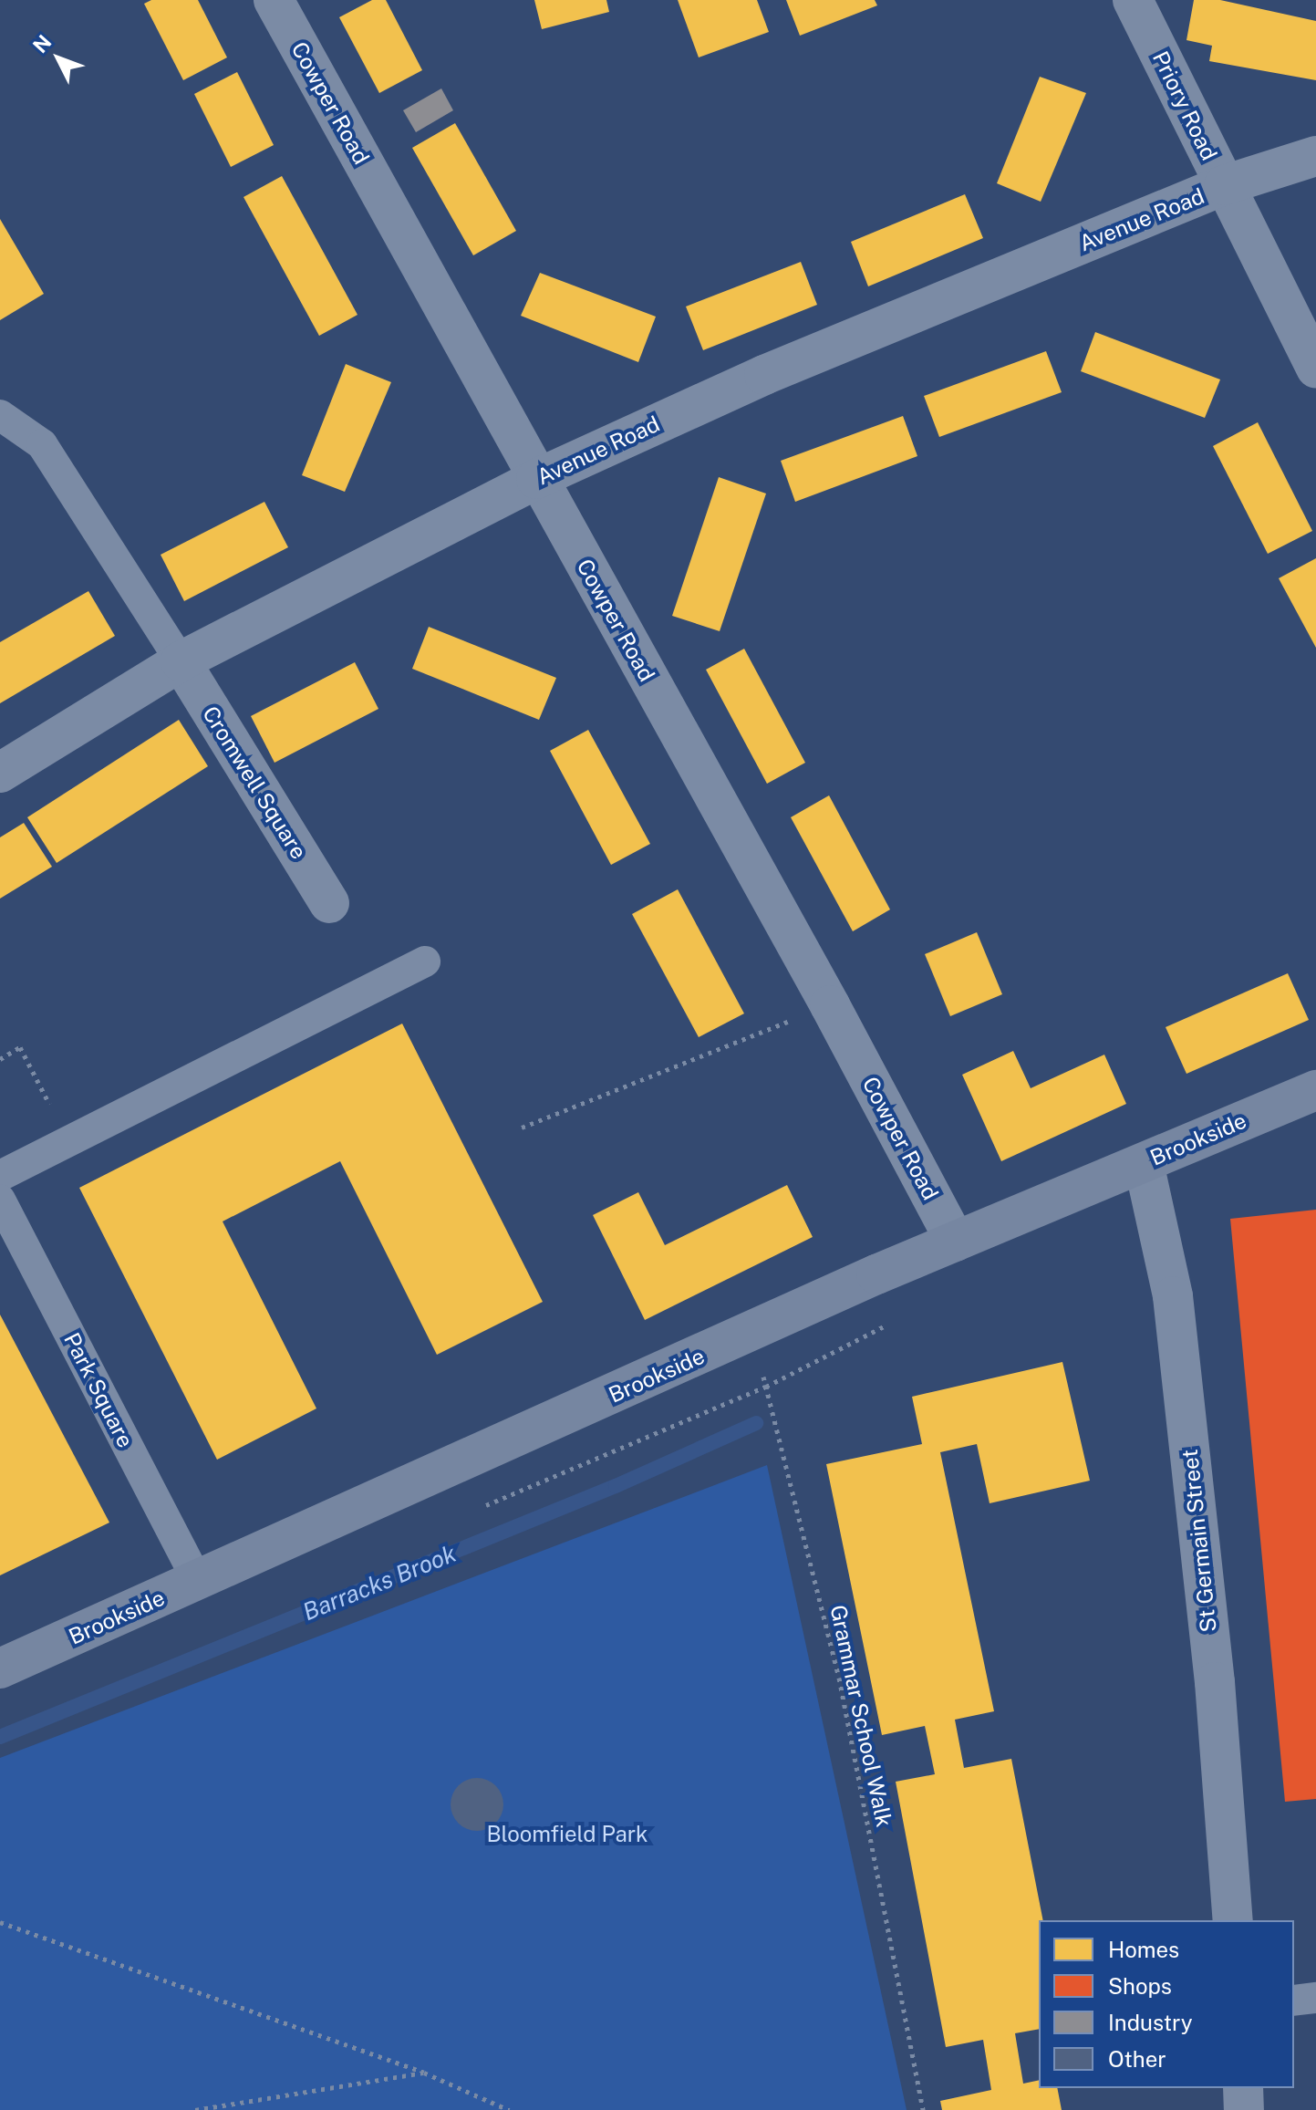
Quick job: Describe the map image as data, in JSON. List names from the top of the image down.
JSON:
{
  "streets": {
    "main road": ["Brookside"],
    "street": [
      "Cowper Road",
      "Priory Road",
      "Avenue Road",
      "Cromwell Square",
      "St Germain Street"
    ],
    "lane": ["Park Square"],
    "path": ["Grammar School Walk"]
  },
  "crossings": [
    ["Cowper Road", "Avenue Road"],
    ["Cowper Road", "Brookside"],
    ["Priory Road", "Avenue Road"],
    ["Avenue Road", "Cromwell Square"],
    ["Brookside", "Park Square"],
    ["Brookside", "St Germain Street"],
    ["Brookside", "Grammar School Walk"]
  ],
  "water": ["Barracks Brook"],
  "parks": ["Bloomfield Park"],
  "legend": [
    "Homes",
    "Shops",
    "Industry",
    "Other"
  ],
  "north": "top left"
}
